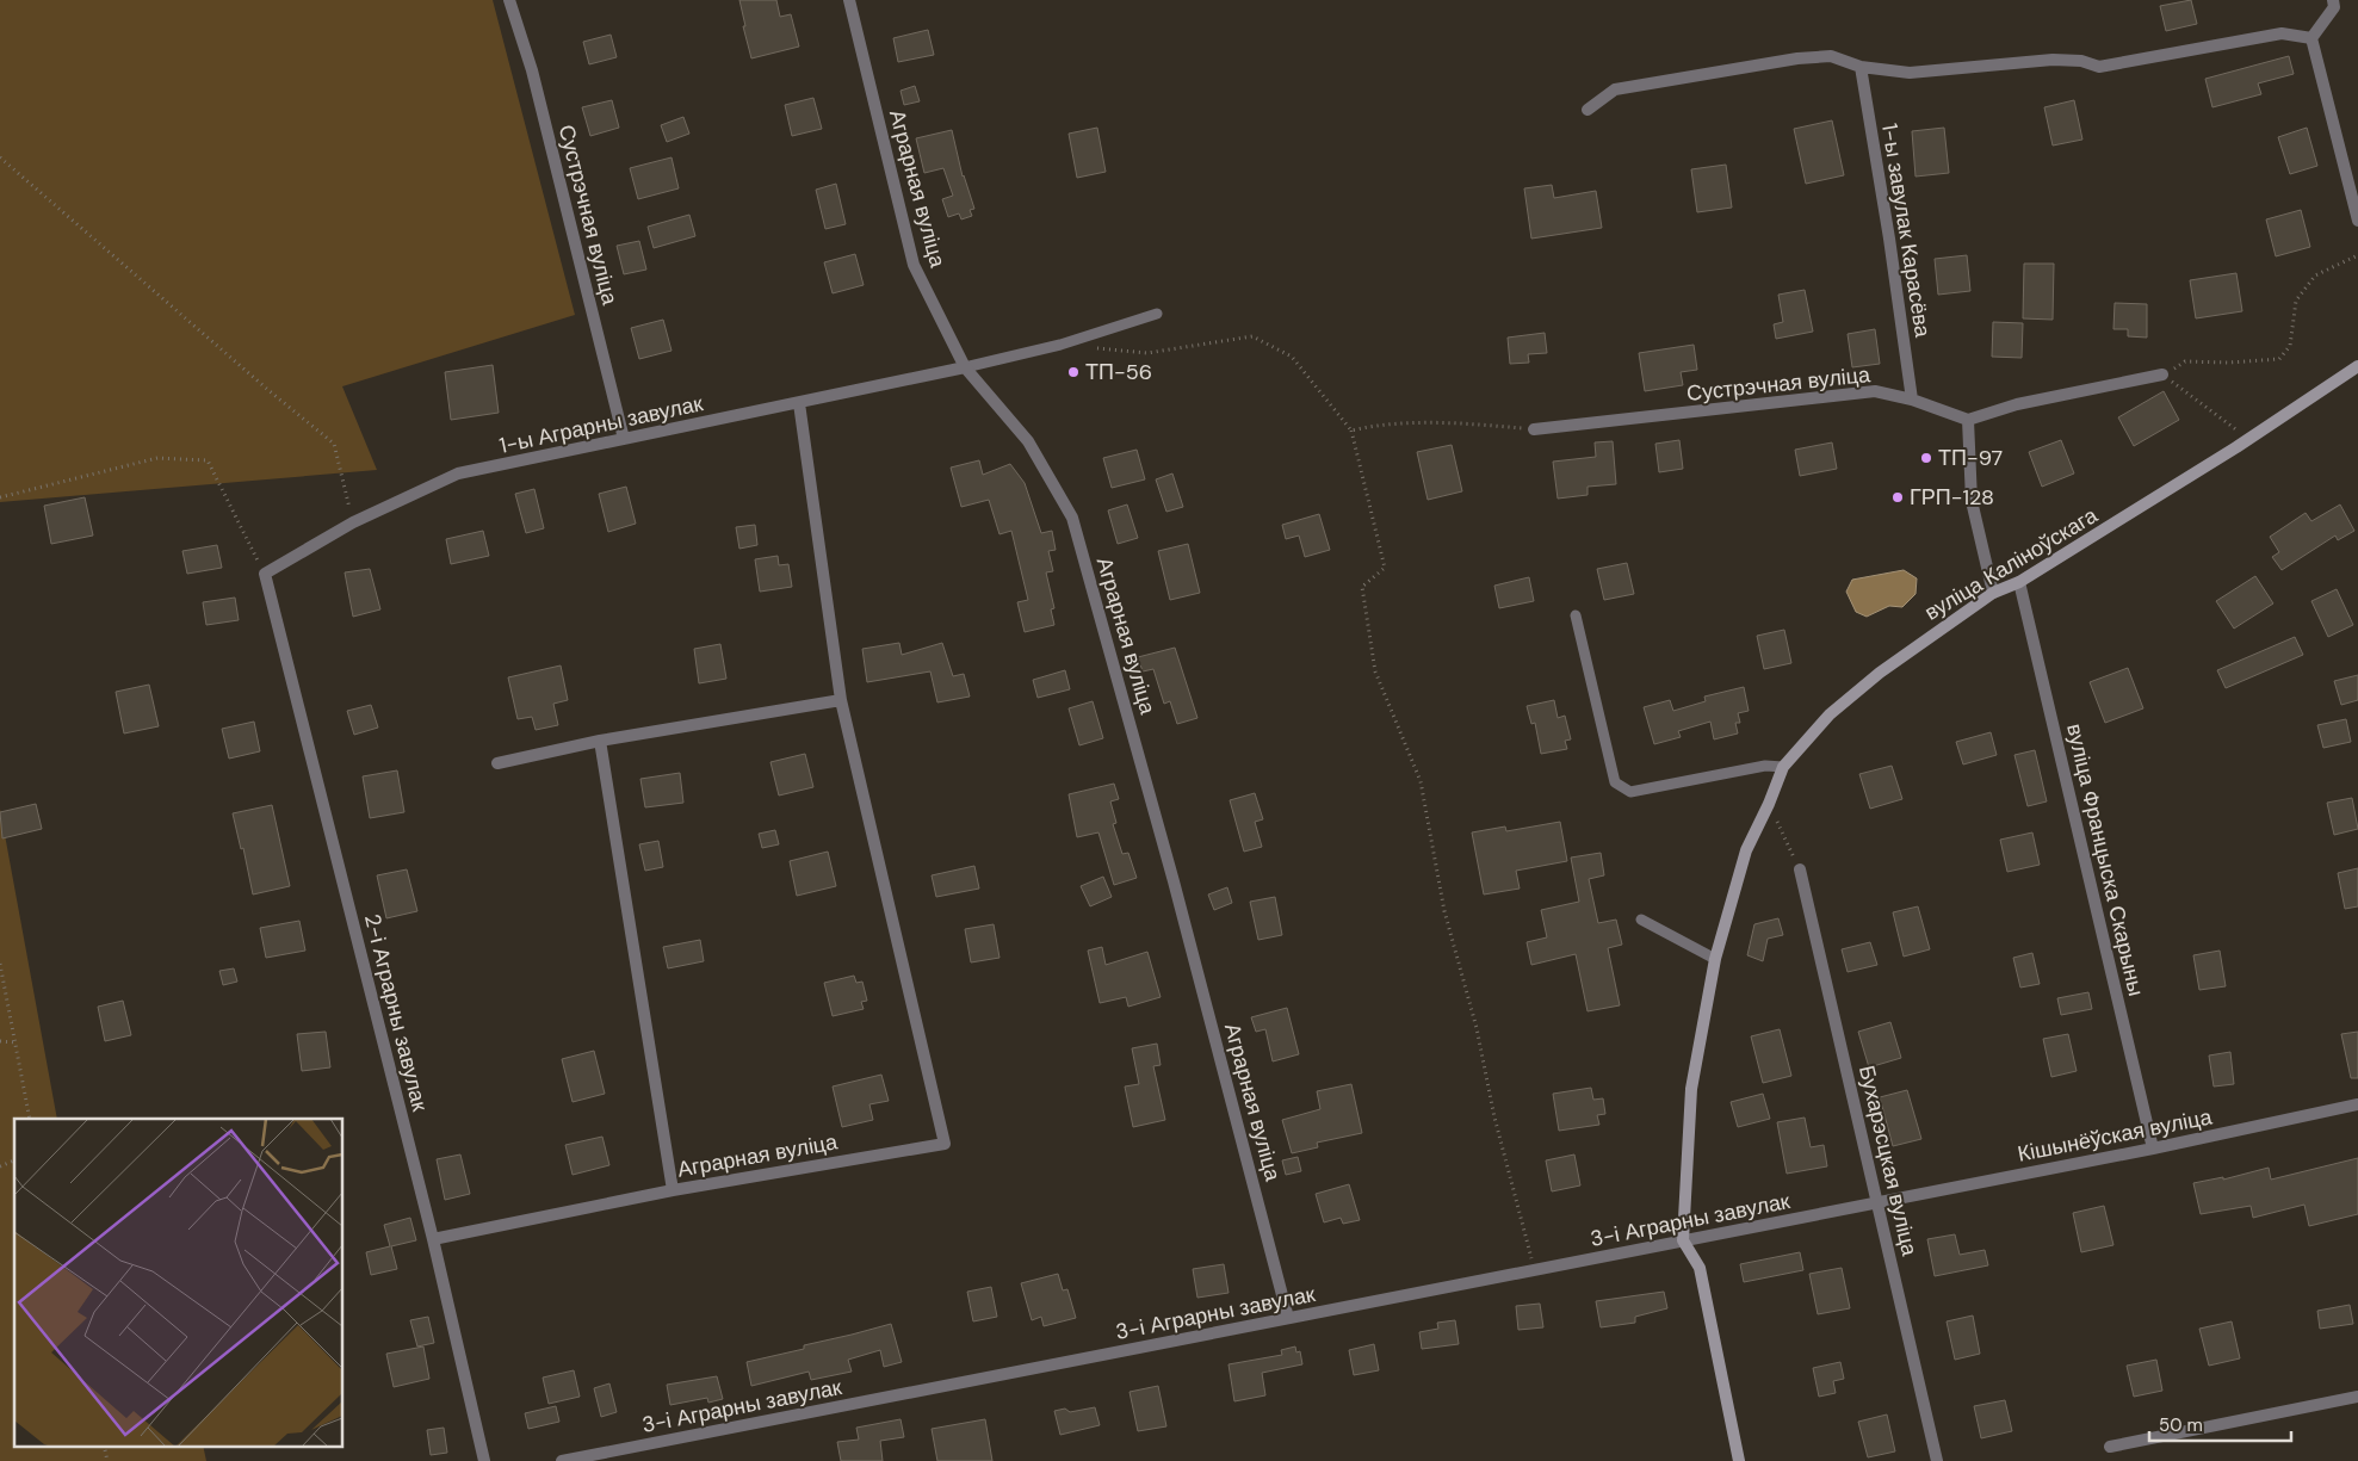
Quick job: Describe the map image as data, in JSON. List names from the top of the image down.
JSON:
{
  "streets": {
    "main road": ["вуліца Каліноўскага"],
    "street": [
      "Аграрная вуліца",
      "Сустрэчная вуліца",
      "1-ы завулак Карасёва",
      "1-ы Аграрны завулак",
      "вуліца Францыска Скарыны",
      "2-і Аграрны завулак",
      "Кішынёўская вуліца",
      "Бухарэсцкая вуліца",
      "3-і Аграрны завулак"
    ]
  },
  "crossings": [
    ["Аграрная вуліца", "1-ы Аграрны завулак"],
    ["Аграрная вуліца", "2-і Аграрны завулак"],
    ["Аграрная вуліца", "3-і Аграрны завулак"],
    ["Сустрэчная вуліца", "1-ы завулак Карасёва"],
    ["Сустрэчная вуліца", "1-ы Аграрны завулак"],
    ["1-ы Аграрны завулак", "2-і Аграрны завулак"],
    ["вуліца Каліноўскага", "вуліца Францыска Скарыны"],
    ["вуліца Каліноўскага", "3-і Аграрны завулак"],
    ["вуліца Францыска Скарыны", "Кішынёўская вуліца"],
    ["Кішынёўская вуліца", "Бухарэсцкая вуліца"],
    ["Кішынёўская вуліца", "3-і Аграрны завулак"],
    ["Бухарэсцкая вуліца", "3-і Аграрны завулак"]
  ],
  "places": ["ТП-56", "ТП-97", "ГРП-128"],
  "scale_bar": "50 m"
}
